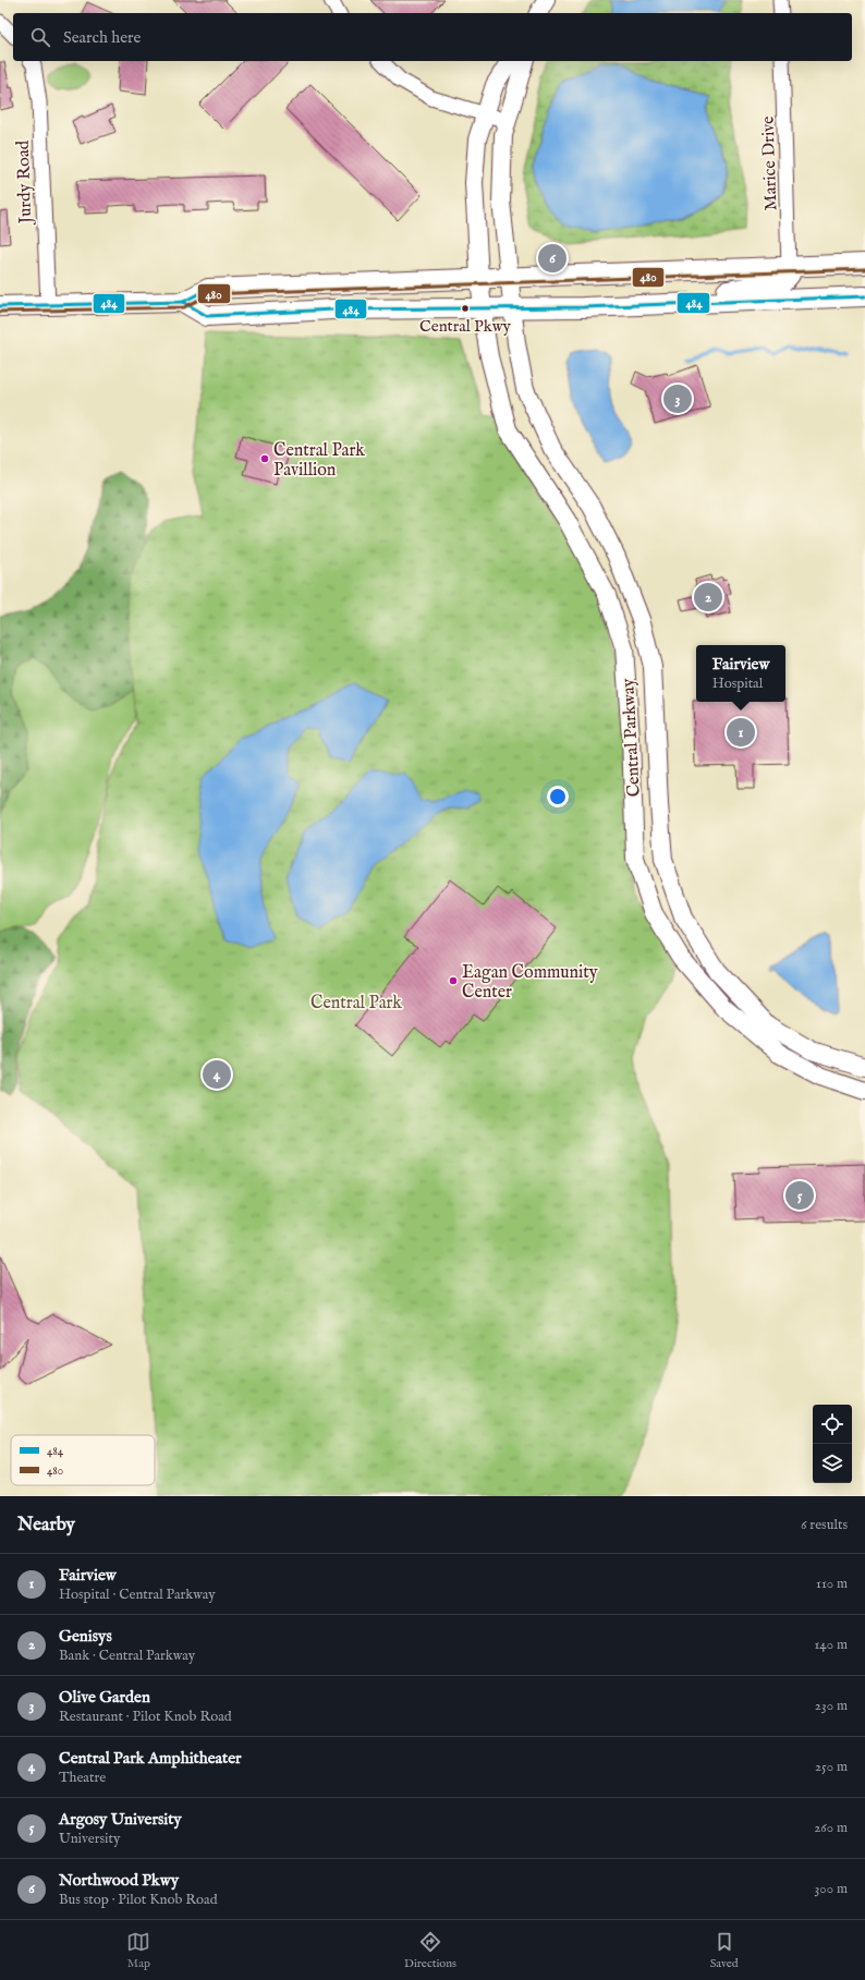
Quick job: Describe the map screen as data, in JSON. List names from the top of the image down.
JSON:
{
  "streets": {
    "street": ["Marice Drive", "Jurdy Road", "Central Parkway"]
  },
  "parks": ["Central Park"],
  "places": ["Central Pkwy", "Central Park Pavillion", "Eagan Community Center"],
  "lines": ["transit line 480", "transit line 484"],
  "legend": ["484", "480"],
  "page": {
    "search": "Search here",
    "pins": [
      "6",
      "3",
      "2",
      "1",
      "4",
      "5"
    ],
    "popup": ["Fairview", "Hospital"],
    "heading": ["Nearby", "6 results"],
    "list": [
      {
        "mark": "1",
        "name": "Fairview",
        "note": "Hospital · Central Parkway",
        "value": "110 m"
      },
      {
        "mark": "2",
        "name": "Genisys",
        "note": "Bank · Central Parkway",
        "value": "140 m"
      },
      {
        "mark": "3",
        "name": "Olive Garden",
        "note": "Restaurant · Pilot Knob Road",
        "value": "230 m"
      },
      {
        "mark": "4",
        "name": "Central Park Amphitheater",
        "note": "Theatre",
        "value": "250 m"
      },
      {
        "mark": "5",
        "name": "Argosy University",
        "note": "University",
        "value": "260 m"
      },
      {
        "mark": "6",
        "name": "Northwood Pkwy",
        "note": "Bus stop · Pilot Knob Road",
        "value": "300 m"
      }
    ],
    "nav": ["Map", "Directions", "Saved"]
  }
}
